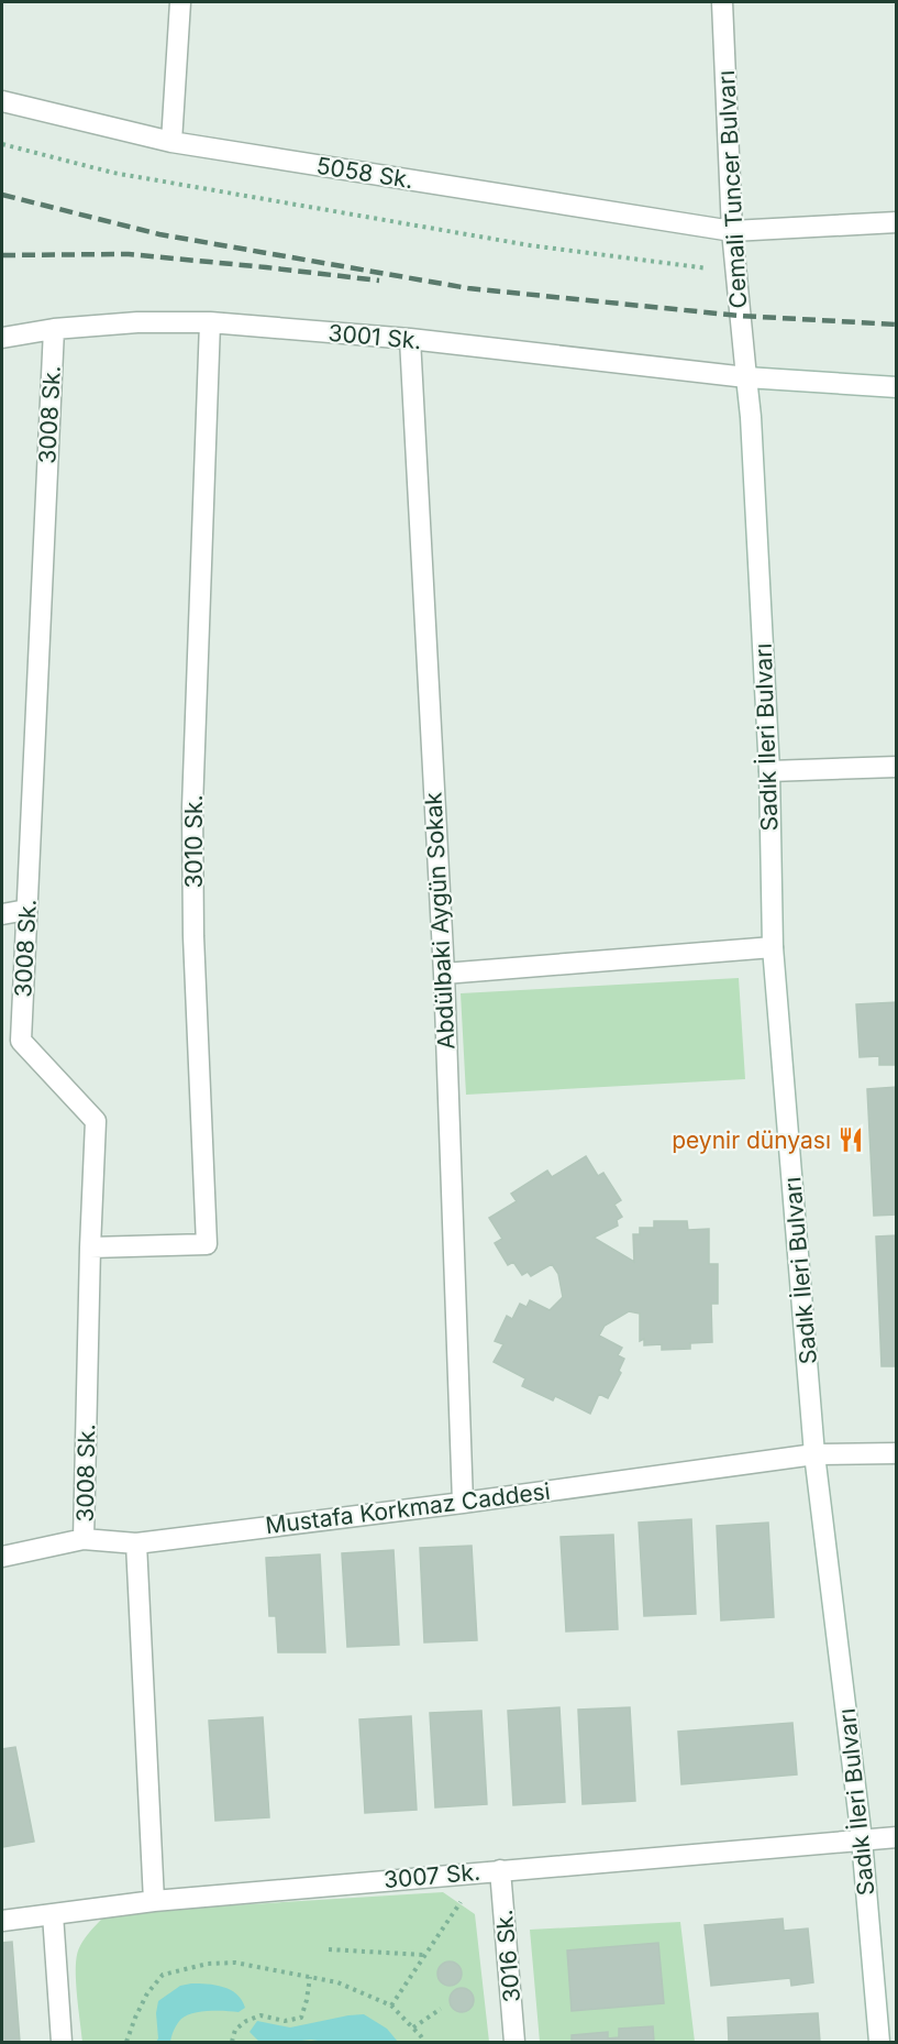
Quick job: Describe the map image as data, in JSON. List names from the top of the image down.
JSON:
{
  "streets": {
    "street": [
      "5058 Sk.",
      "Cemali Tuncer Bulvarı",
      "3001 Sk.",
      "3008 Sk.",
      "Sadık İleri Bulvarı",
      "3010 Sk.",
      "Abdülbaki Aygün Sokak",
      "Mustafa Korkmaz Caddesi",
      "3007 Sk.",
      "3016 Sk."
    ]
  },
  "crossings": [
    ["5058 Sk.", "Cemali Tuncer Bulvarı"],
    ["Cemali Tuncer Bulvarı", "3001 Sk."],
    ["Cemali Tuncer Bulvarı", "Sadık İleri Bulvarı"],
    ["3001 Sk.", "3008 Sk."],
    ["3001 Sk.", "Sadık İleri Bulvarı"],
    ["3001 Sk.", "3010 Sk."],
    ["3001 Sk.", "Abdülbaki Aygün Sokak"],
    ["3008 Sk.", "3010 Sk."],
    ["3008 Sk.", "Mustafa Korkmaz Caddesi"],
    ["Sadık İleri Bulvarı", "Mustafa Korkmaz Caddesi"],
    ["Sadık İleri Bulvarı", "3007 Sk."],
    ["Abdülbaki Aygün Sokak", "Mustafa Korkmaz Caddesi"],
    ["3007 Sk.", "3016 Sk."]
  ],
  "places": {
    "restaurant": ["peynir dünyası"]
  }
}
